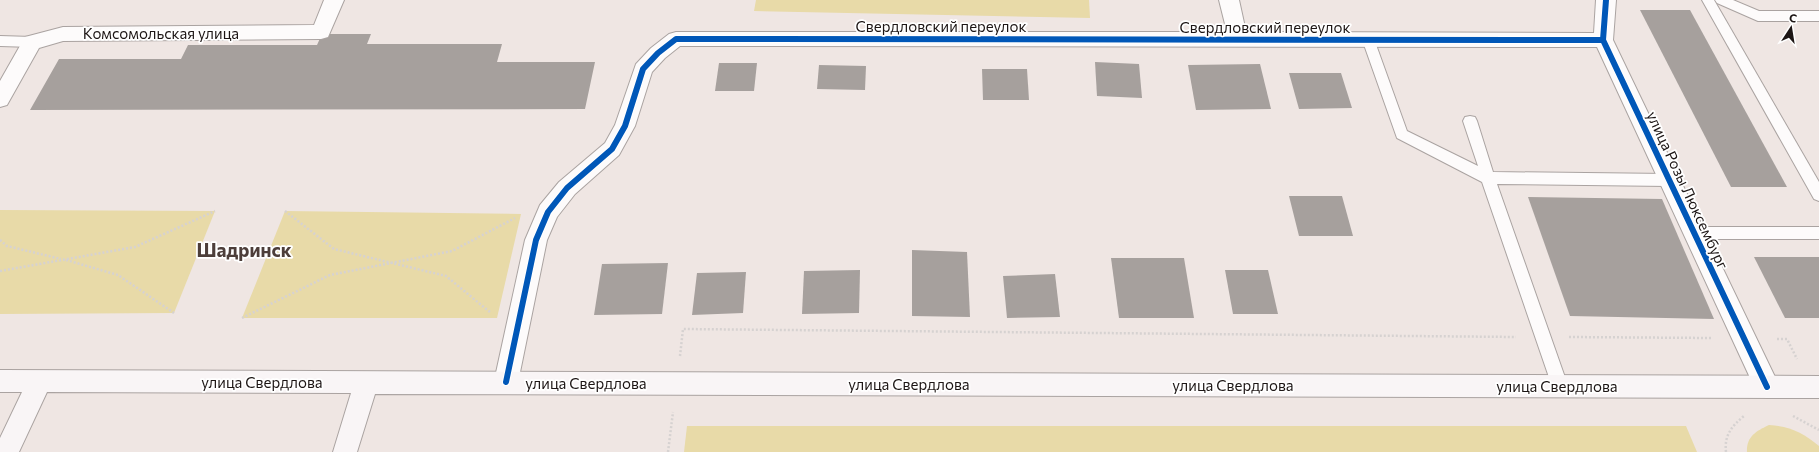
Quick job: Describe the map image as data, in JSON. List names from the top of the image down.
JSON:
{
  "streets": {
    "main road": ["улица Свердлова"],
    "street": ["Свердловский переулок", "Комсомольская улица", "улица Розы Люксембург"]
  },
  "crossings": [
    ["Свердловский переулок", "улица Розы Люксембург"],
    ["Свердловский переулок", "улица Свердлова"],
    ["улица Розы Люксембург", "улица Свердлова"]
  ],
  "districts": ["Шадринск"],
  "north": "top"
}
